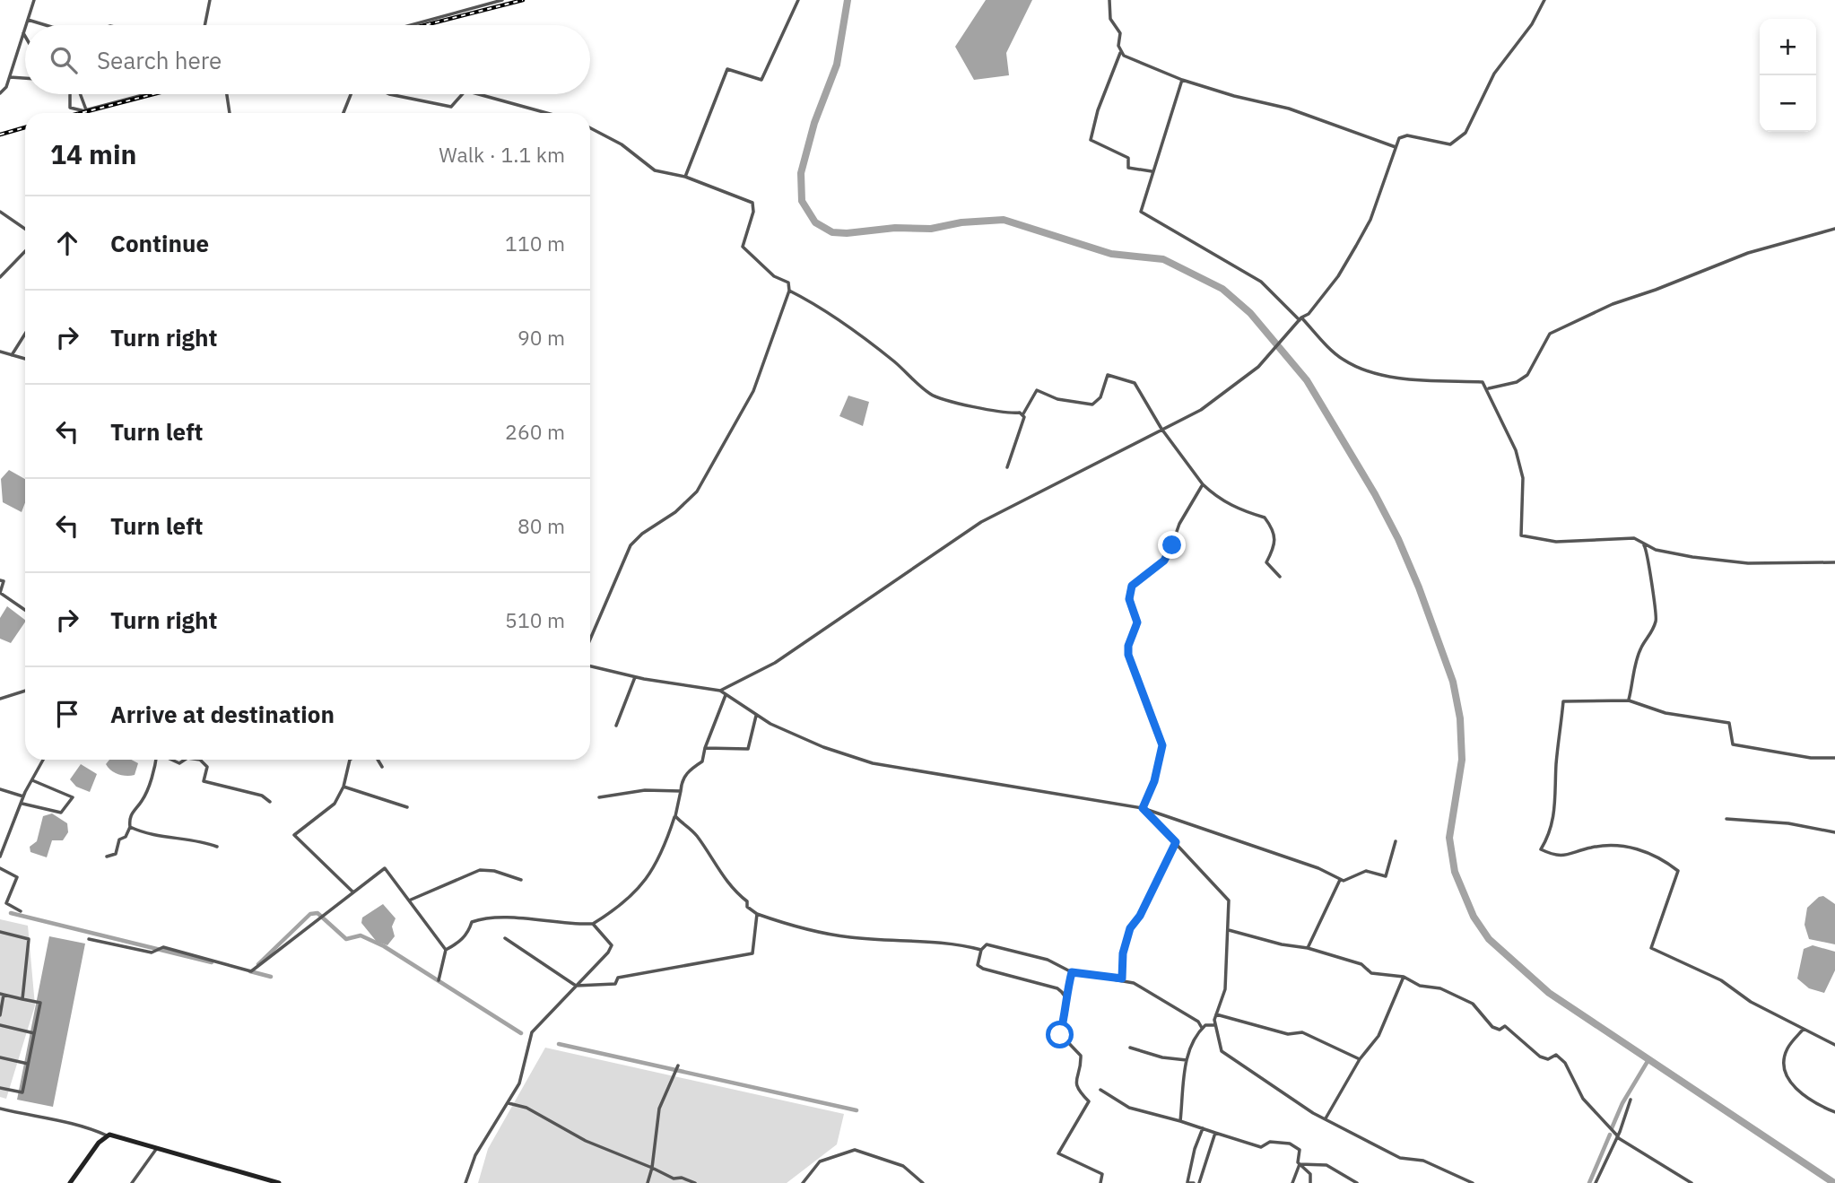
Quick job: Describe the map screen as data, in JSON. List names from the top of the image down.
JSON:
{
  "page": {
    "map_buttons": ["+", "−"],
    "search": "Search here",
    "heading": ["14 min", "Walk · 1.1 km"],
    "list": [
      ["Continue", "110 m"],
      ["Turn right", "90 m"],
      ["Turn left", "260 m"],
      ["Turn left", "80 m"],
      ["Turn right", "510 m"],
      "Arrive at destination"
    ]
  }
}
